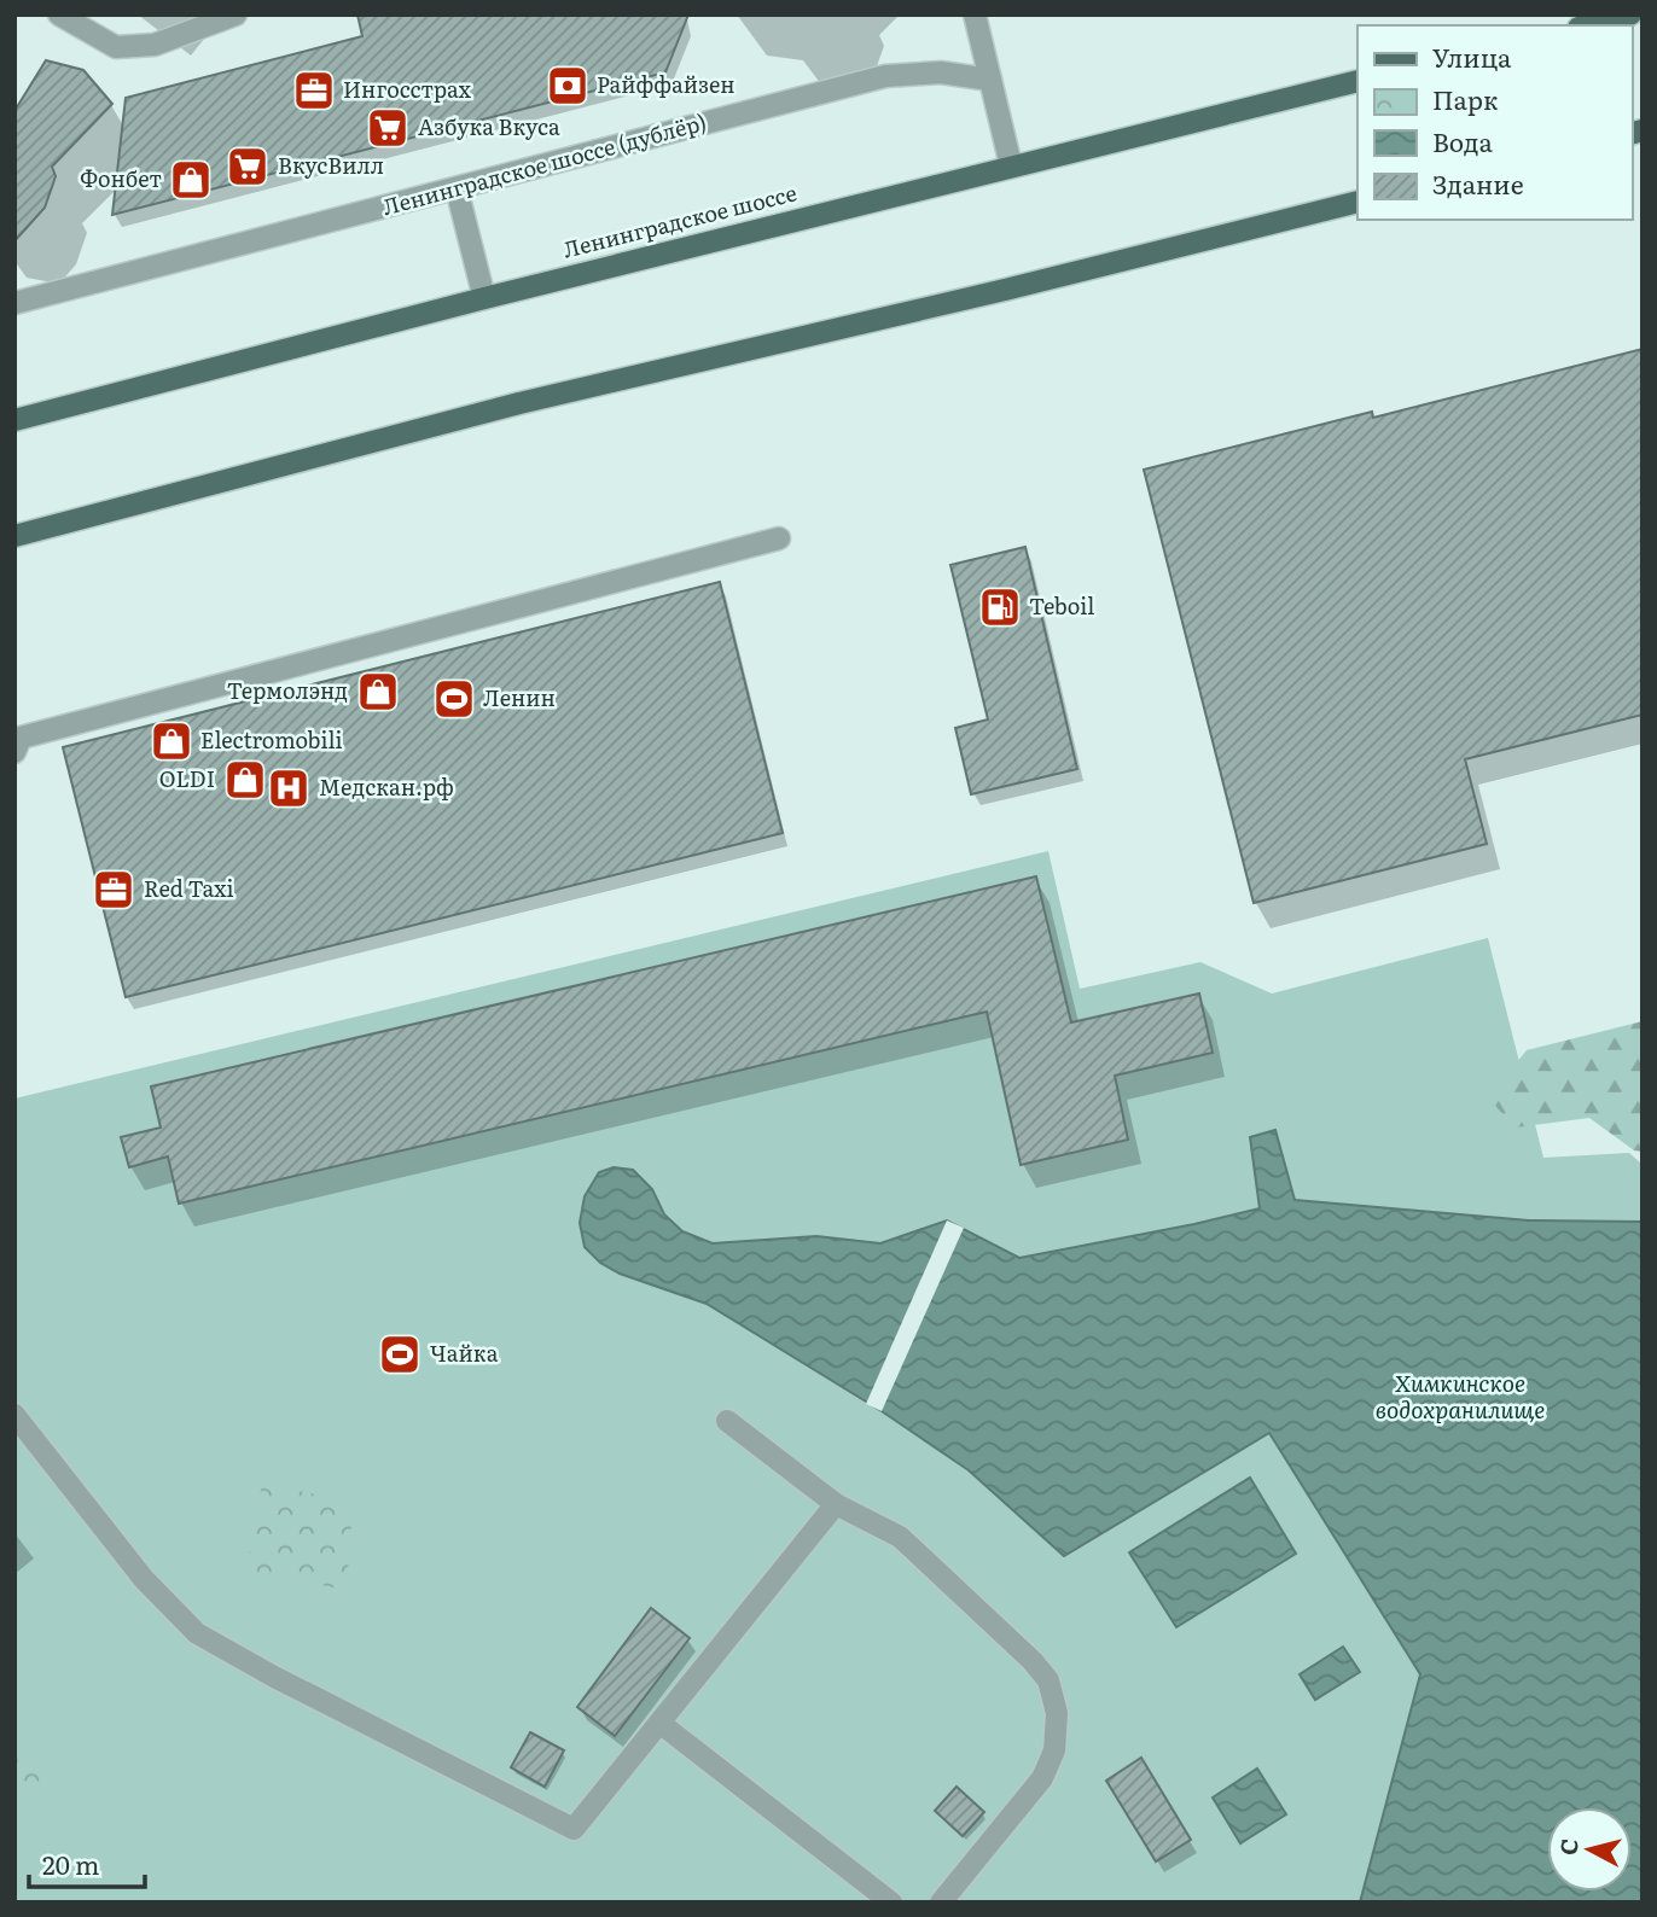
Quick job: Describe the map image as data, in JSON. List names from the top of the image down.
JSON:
{
  "streets": {
    "main road": ["Ленинградское шоссе"],
    "street": ["Ленинградское шоссе (дублёр)"]
  },
  "water": ["Химкинское водохранилище"],
  "places": {
    "bank": ["Райффайзен"],
    "office": ["Ингосстрах", "Red Taxi"],
    "supermarket": ["Азбука Вкуса", "ВкусВилл"],
    "shop": [
      "Фонбет",
      "Термолэнд",
      "Electromobili",
      "OLDI"
    ],
    "fuel station": ["Teboil"],
    "sports": ["Ленин", "Чайка"],
    "hospital": ["Медскан.рф"]
  },
  "legend": [
    "Улица",
    "Парк",
    "Вода",
    "Здание"
  ],
  "scale_bar": "20 m",
  "north": "left"
}
